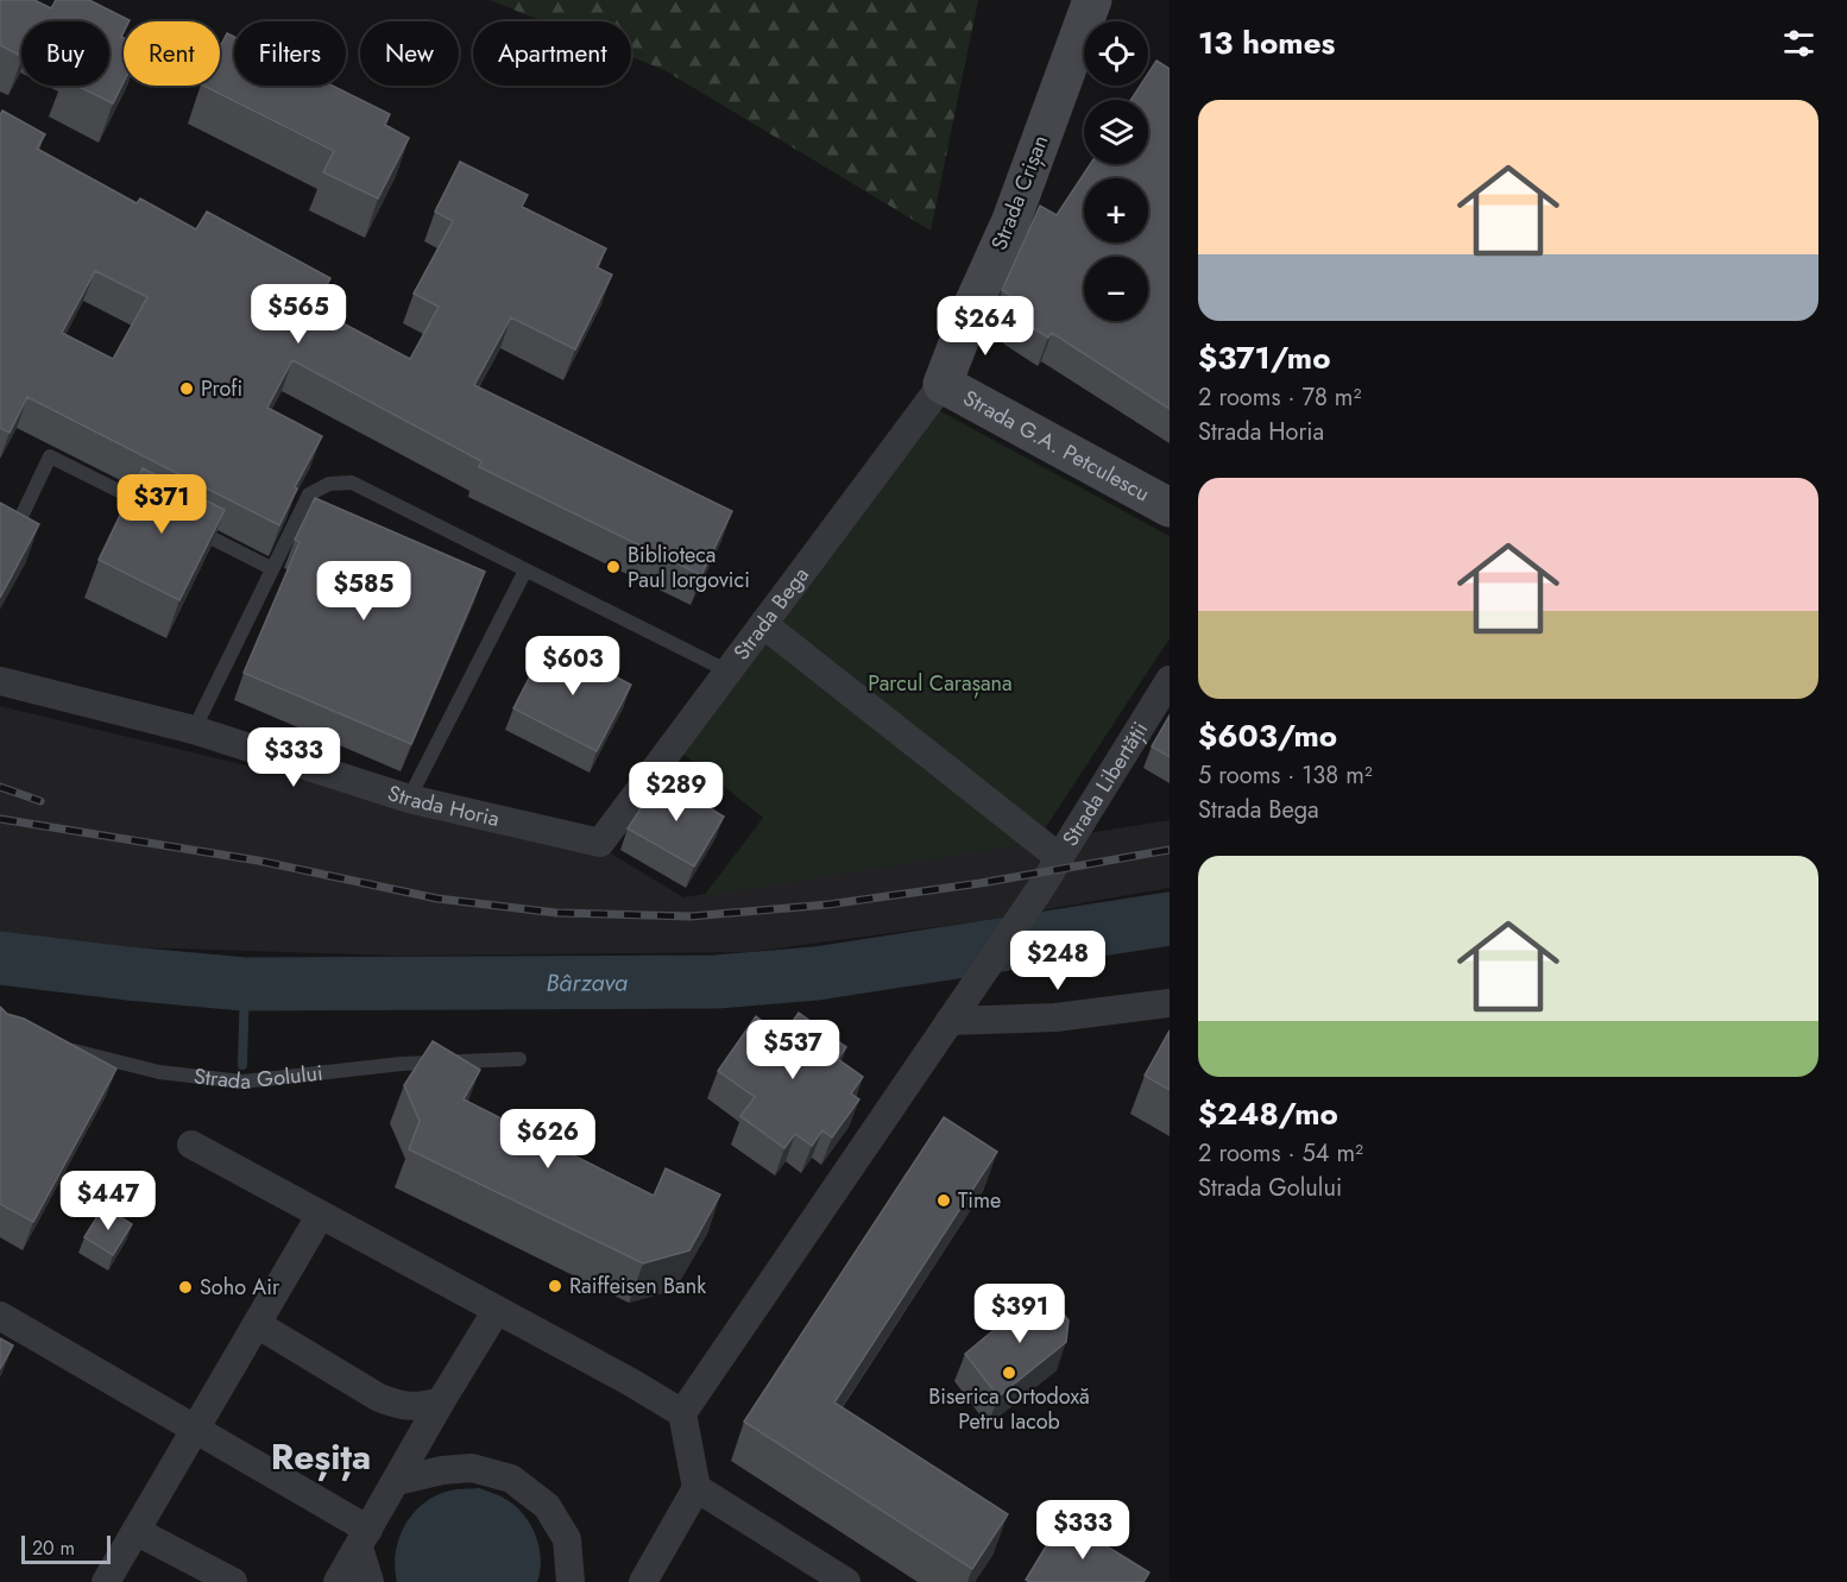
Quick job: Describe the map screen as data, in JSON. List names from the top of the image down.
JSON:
{
  "streets": {
    "street": [
      "Strada Crișan",
      "Strada G.A. Petculescu",
      "Strada Bega",
      "Strada Libertății",
      "Strada Horia"
    ],
    "lane": ["Strada Golului"]
  },
  "crossings": [
    ["Strada Crișan", "Strada G.A. Petculescu"],
    ["Strada Crișan", "Strada Bega"],
    ["Strada G.A. Petculescu", "Strada Bega"],
    ["Strada Bega", "Strada Horia"]
  ],
  "districts": ["Reșița"],
  "water": ["Bârzava"],
  "parks": ["Parcul Carașana"],
  "places": [
    "Profi",
    "Biblioteca Paul Iorgovici",
    "Time",
    "Raiffeisen Bank",
    "Soho Air",
    "Biserica Ortodoxă Petru Iacob"
  ],
  "scale_bar": "20 m",
  "page": {
    "heading": "13 homes",
    "map_buttons": ["+", "−"],
    "chip": [
      "Buy",
      "Rent",
      "Filters",
      "New",
      "Apartment"
    ],
    "list": [
      {
        "name": "$371/mo",
        "note": "2 rooms · 78 m² · Strada Horia"
      },
      {
        "name": "$603/mo",
        "note": "5 rooms · 138 m² · Strada Bega"
      },
      {
        "name": "$248/mo",
        "note": "2 rooms · 54 m² · Strada Golului"
      }
    ],
    "price": [
      "$565",
      "$264",
      "$371",
      "$585",
      "$603",
      "$333",
      "$289",
      "$248",
      "$537",
      "$626",
      "$447",
      "$391",
      "$333"
    ],
    "scale": "20 m"
  }
}
